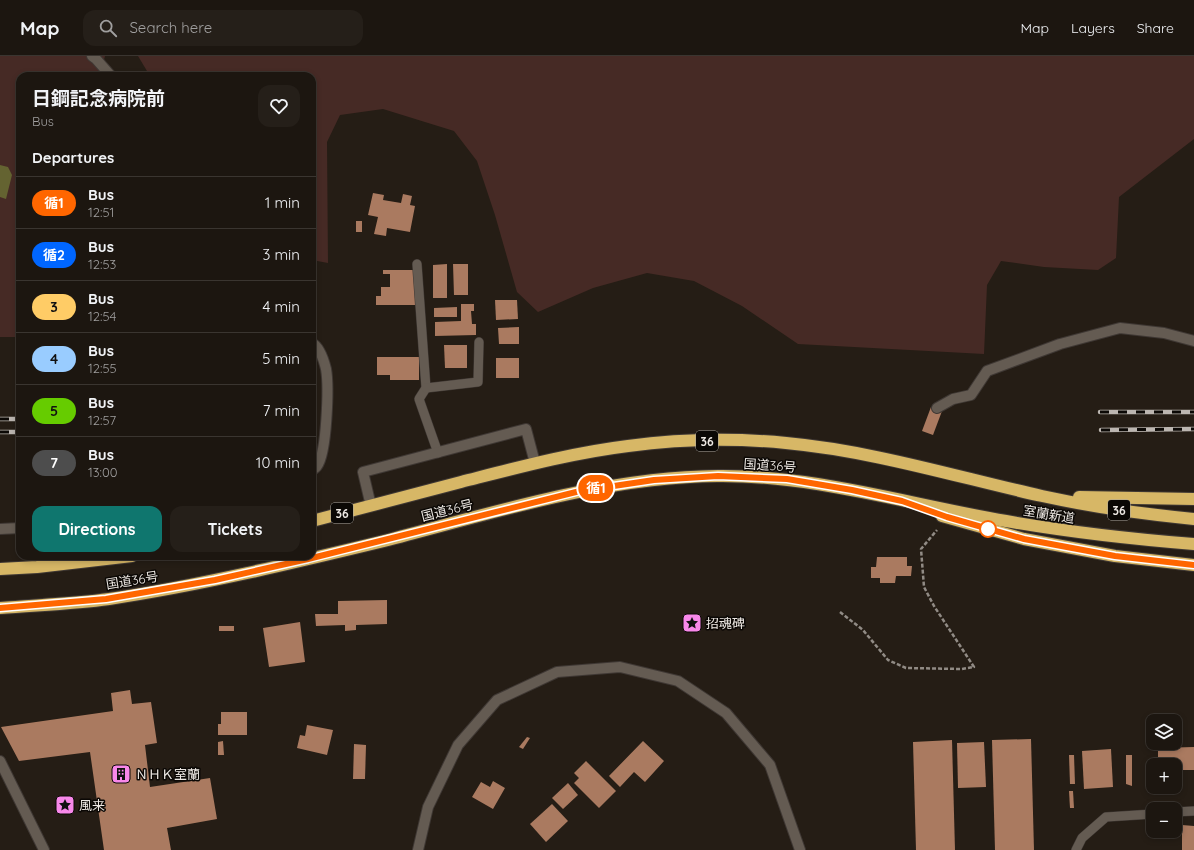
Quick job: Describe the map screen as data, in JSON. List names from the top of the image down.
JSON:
{
  "streets": {
    "highway": ["36", "国道36号", "室蘭新道"]
  },
  "crossings": [
    ["国道36号", "室蘭新道"]
  ],
  "places": {
    "place": ["招魂碑", "風来"],
    "building": ["ＮＨＫ室蘭"]
  },
  "lines": ["bus line 循1"],
  "page": {
    "header": "Map",
    "search": "Search here",
    "nav": ["Map", "Layers", "Share"],
    "on_map": "循1",
    "heading": [
      ["日鋼記念病院前", "Bus"],
      "Departures"
    ],
    "list": [
      {
        "mark": "循1",
        "name": "Bus",
        "note": "12:51",
        "value": "1 min"
      },
      {
        "mark": "循2",
        "name": "Bus",
        "note": "12:53",
        "value": "3 min"
      },
      {
        "mark": "3",
        "name": "Bus",
        "note": "12:54",
        "value": "4 min"
      },
      {
        "mark": "4",
        "name": "Bus",
        "note": "12:55",
        "value": "5 min"
      },
      {
        "mark": "5",
        "name": "Bus",
        "note": "12:57",
        "value": "7 min"
      },
      {
        "mark": "7",
        "name": "Bus",
        "note": "13:00",
        "value": "10 min"
      }
    ],
    "buttons": ["Directions", "Tickets"],
    "map_buttons": ["+", "−"]
  }
}
